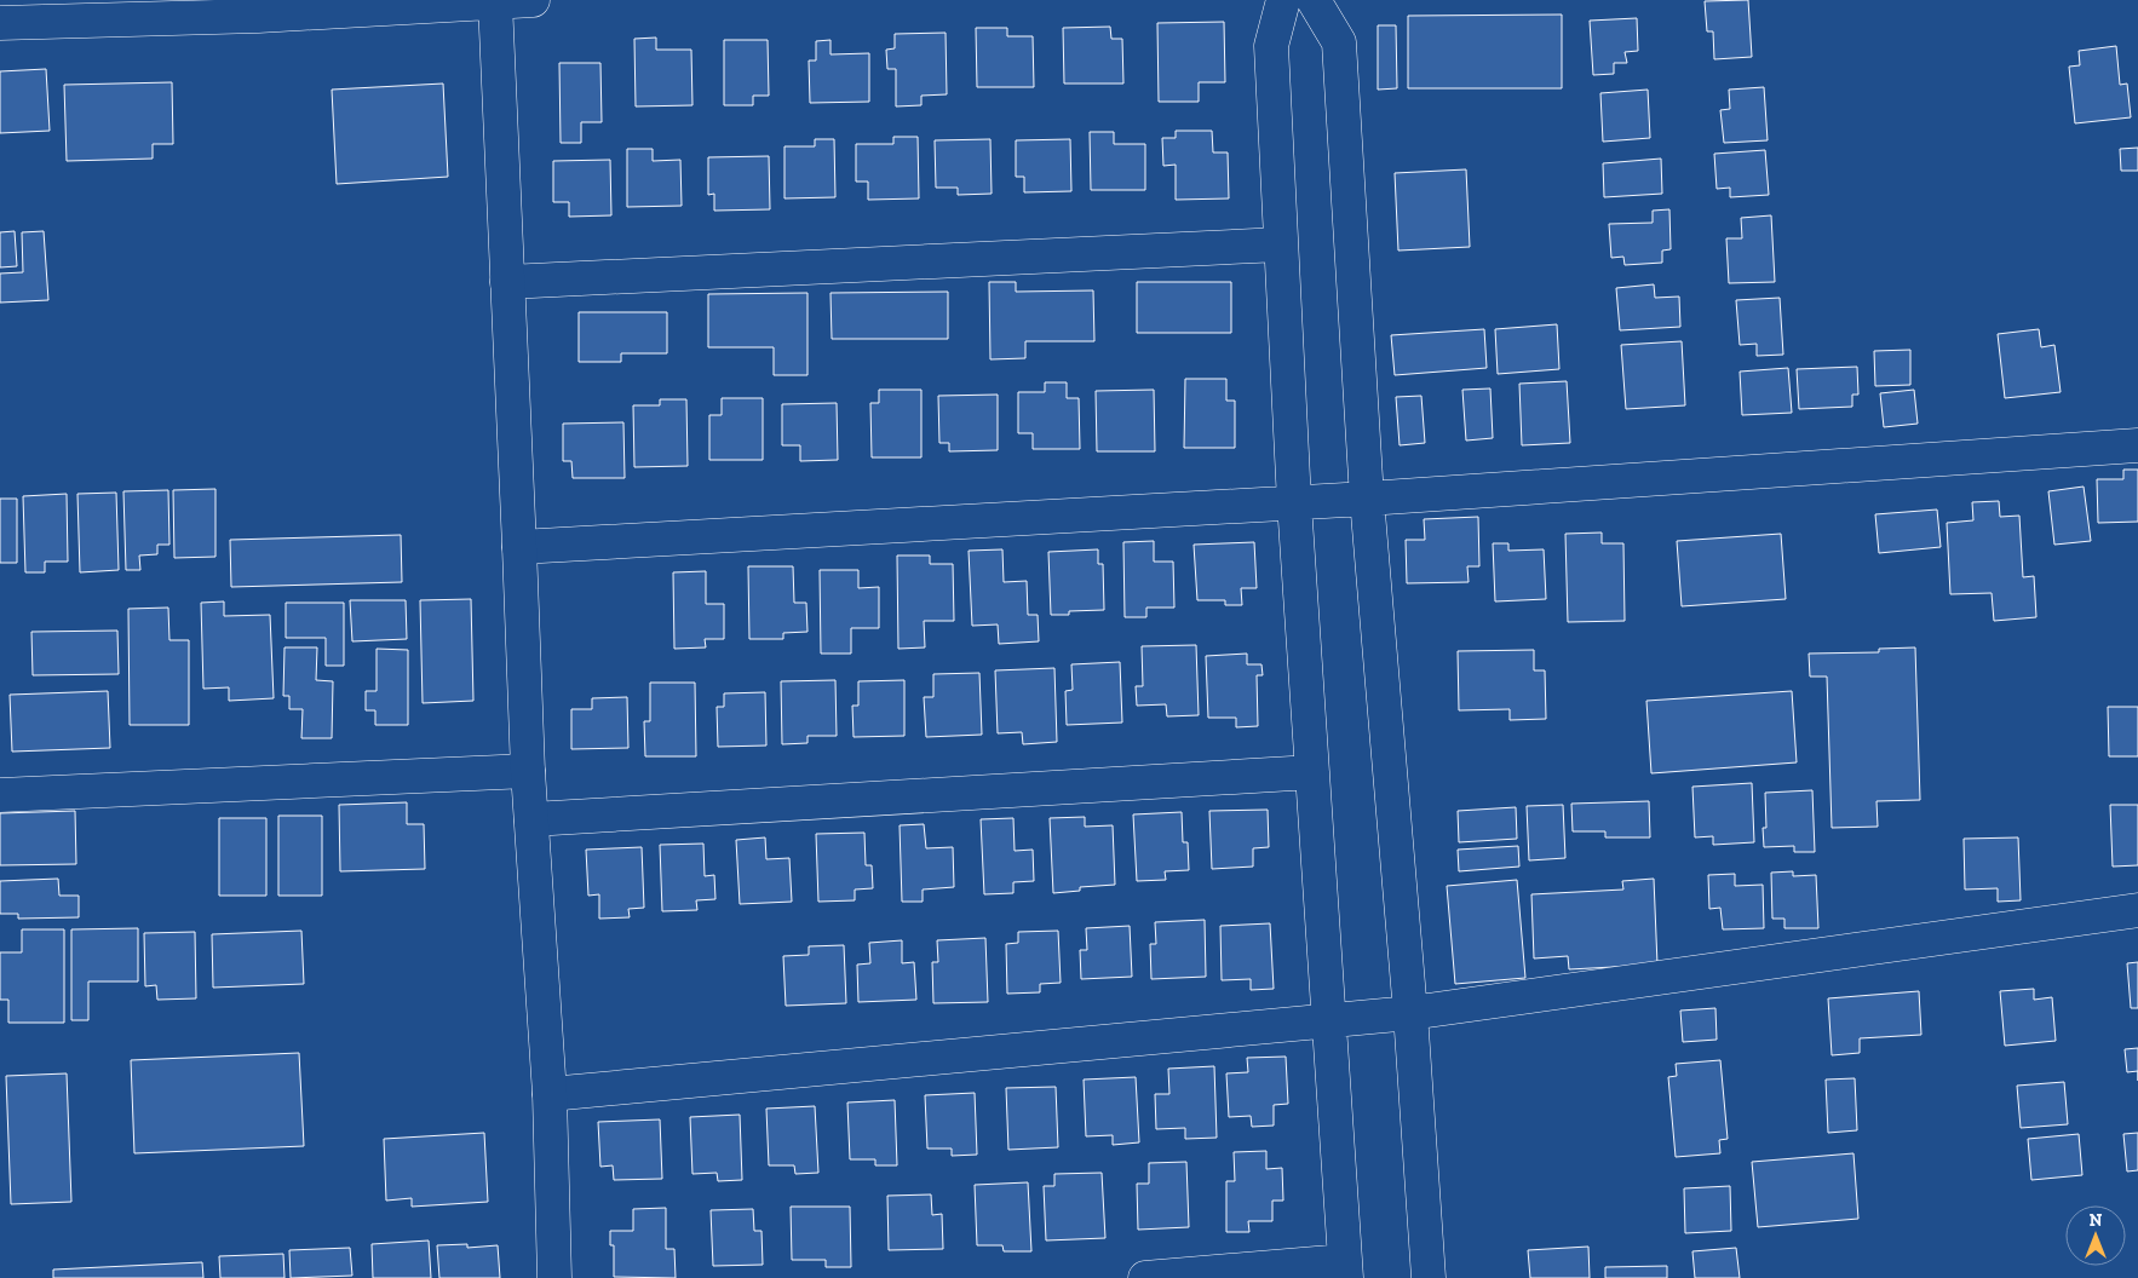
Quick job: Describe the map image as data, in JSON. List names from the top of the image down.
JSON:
{
  "north": "top"
}
